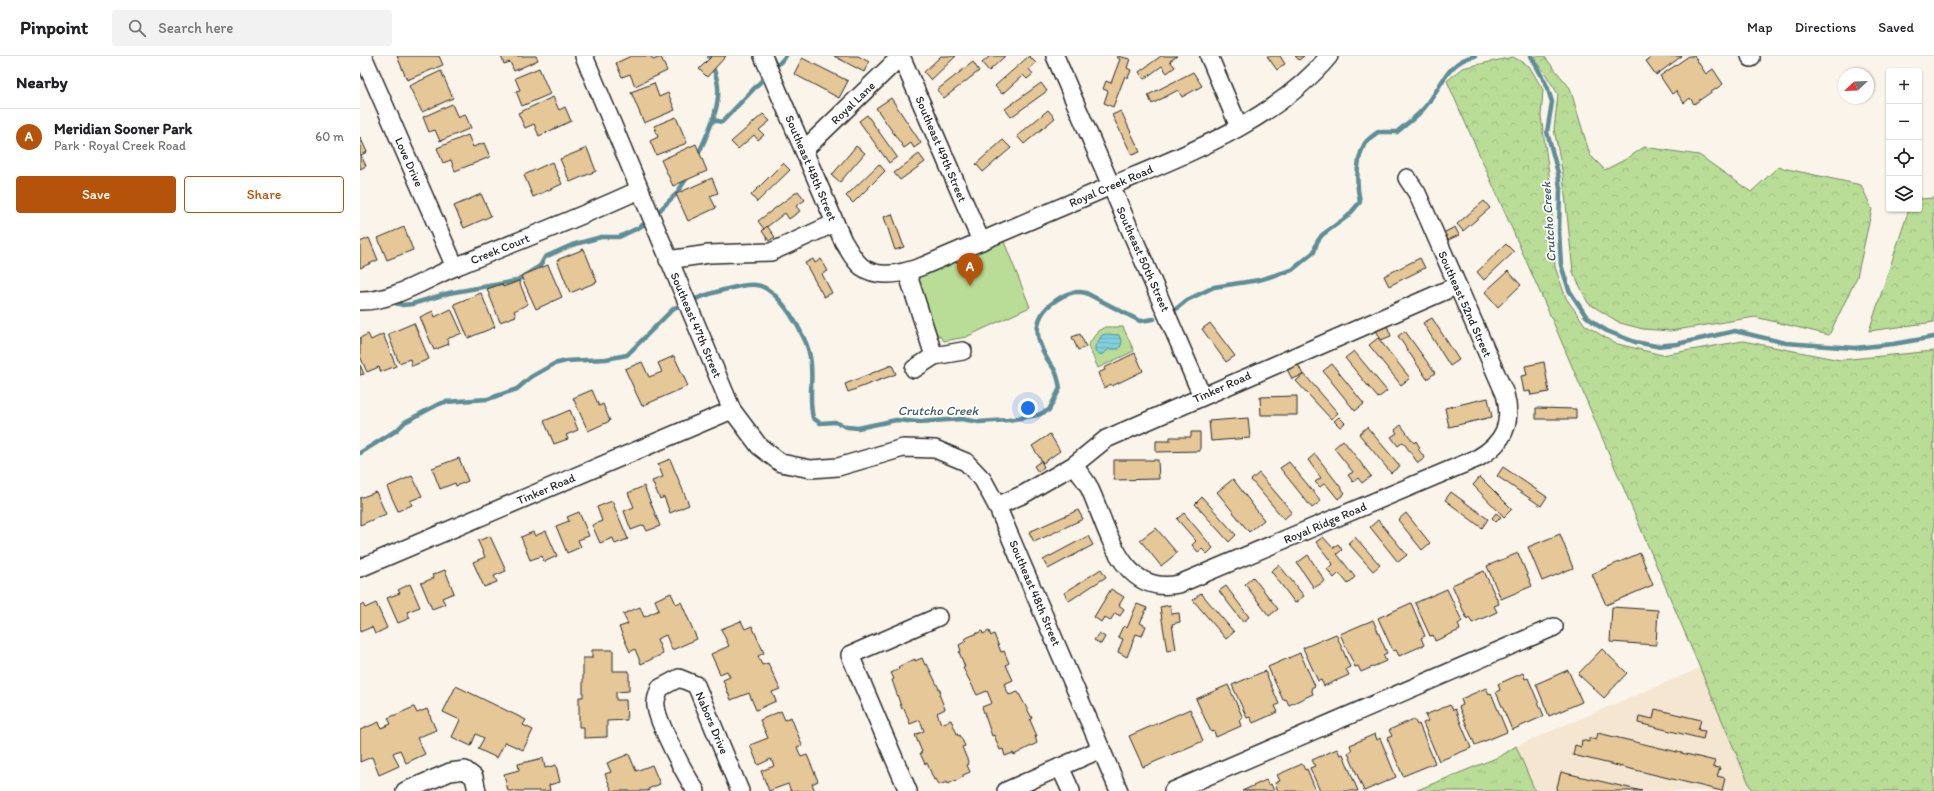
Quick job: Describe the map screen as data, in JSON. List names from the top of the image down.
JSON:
{
  "streets": {
    "street": [
      "Royal Lane",
      "Southeast 49th Street",
      "Love Drive",
      "Southeast 48th Street",
      "Royal Creek Road",
      "Creek Court",
      "Southeast 50th Street",
      "Southeast 52nd Street",
      "Southeast 47th Street",
      "Tinker Road",
      "Royal Ridge Road",
      "Nabors Drive"
    ]
  },
  "crossings": [
    ["Royal Lane", "Southeast 49th Street"],
    ["Royal Lane", "Southeast 48th Street"],
    ["Southeast 49th Street", "Royal Creek Road"],
    ["Love Drive", "Creek Court"],
    ["Southeast 48th Street", "Royal Creek Road"],
    ["Southeast 48th Street", "Southeast 47th Street"],
    ["Southeast 48th Street", "Tinker Road"],
    ["Royal Creek Road", "Southeast 50th Street"],
    ["Creek Court", "Southeast 47th Street"],
    ["Southeast 50th Street", "Tinker Road"],
    ["Southeast 52nd Street", "Tinker Road"],
    ["Southeast 52nd Street", "Royal Ridge Road"],
    ["Southeast 47th Street", "Tinker Road"],
    ["Tinker Road", "Royal Ridge Road"]
  ],
  "water": ["Crutcho Creek"],
  "north": "bottom left",
  "page": {
    "header": "Pinpoint",
    "search": "Search here",
    "nav": ["Map", "Directions", "Saved"],
    "heading": "Nearby",
    "map_buttons": ["+", "−"],
    "list": [
      {
        "mark": "A",
        "name": "Meridian Sooner Park",
        "note": "Park · Royal Creek Road",
        "value": "60 m"
      }
    ],
    "buttons": ["Save", "Share"],
    "pins": "A"
  }
}
